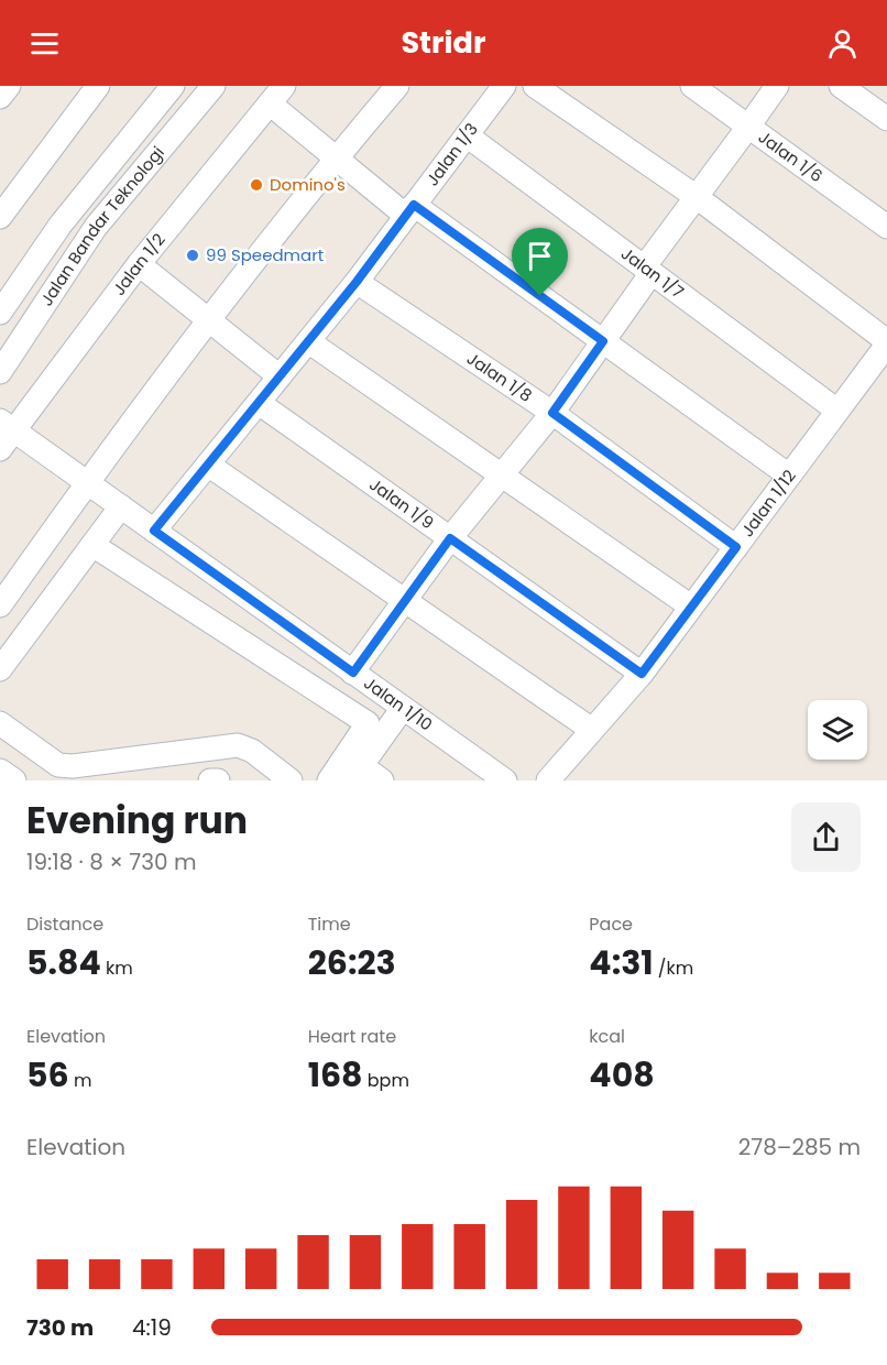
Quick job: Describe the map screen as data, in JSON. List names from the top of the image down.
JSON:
{
  "streets": {
    "street": [
      "Jalan 1/3",
      "Jalan 1/6",
      "Jalan Bandar Teknologi",
      "Jalan 1/2",
      "Jalan 1/7",
      "Jalan 1/8",
      "Jalan 1/12",
      "Jalan 1/9",
      "Jalan 1/10"
    ]
  },
  "crossings": [
    ["Jalan 1/3", "Jalan 1/7"],
    ["Jalan 1/3", "Jalan 1/8"],
    ["Jalan 1/3", "Jalan 1/9"],
    ["Jalan 1/3", "Jalan 1/10"],
    ["Jalan 1/2", "Jalan 1/10"],
    ["Jalan 1/7", "Jalan 1/12"],
    ["Jalan 1/8", "Jalan 1/12"],
    ["Jalan 1/12", "Jalan 1/9"]
  ],
  "places": ["Domino's", "99 Speedmart"],
  "page": {
    "header": "Stridr",
    "heading": ["Evening run", "19:18 · 8 × 730 m"],
    "stats": [
      ["Distance", "5.84 km"],
      ["Time", "26:23"],
      ["Pace", "4:31 /km"],
      ["Elevation", "56 m"],
      ["Heart rate", "168 bpm"],
      ["kcal", "408"]
    ],
    "chart": ["Elevation", "278–285 m"],
    "list": [
      {
        "name": "730 m",
        "note": "4:19"
      }
    ]
  }
}
